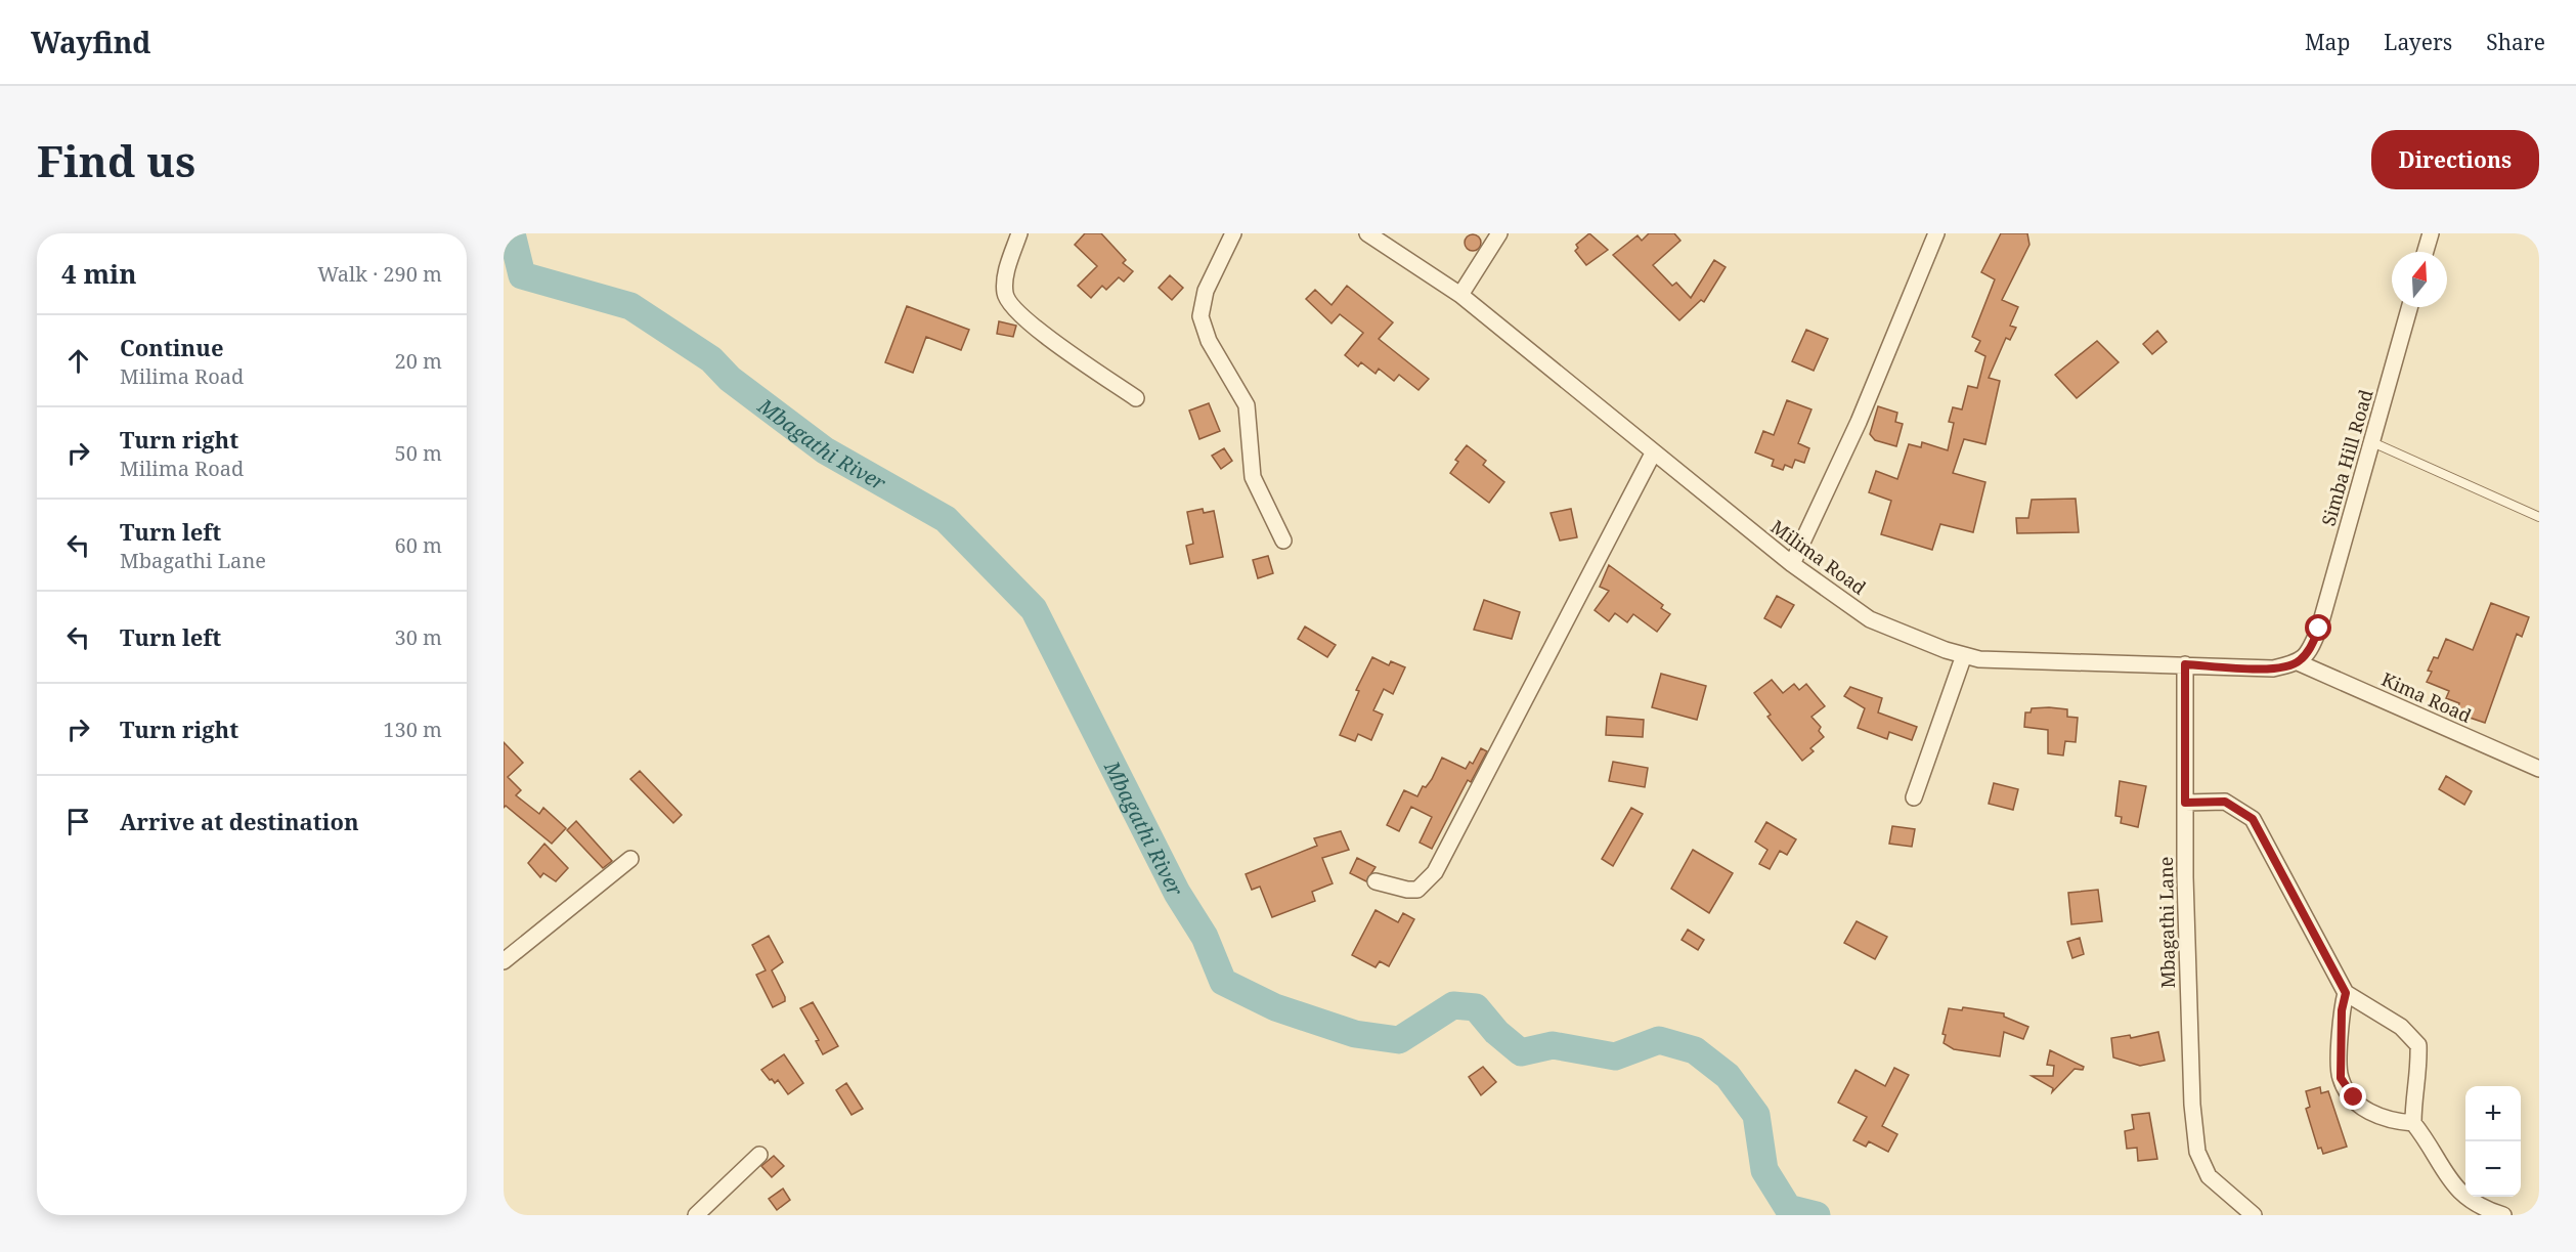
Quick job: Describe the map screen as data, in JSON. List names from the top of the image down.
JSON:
{
  "streets": {
    "street": [
      "Simba Hill Road",
      "Milima Road",
      "Kima Road",
      "Mbagathi Lane"
    ]
  },
  "crossings": [
    ["Simba Hill Road", "Milima Road"],
    ["Simba Hill Road", "Kima Road"],
    ["Milima Road", "Kima Road"],
    ["Milima Road", "Mbagathi Lane"]
  ],
  "water": ["Mbagathi River"],
  "north": "top",
  "page": {
    "header": "Wayfind",
    "nav": ["Map", "Layers", "Share"],
    "buttons": "Directions",
    "title": "Find us",
    "heading": ["4 min", "Walk · 290 m"],
    "list": [
      ["Continue", "Milima Road", "20 m"],
      ["Turn right", "Milima Road", "50 m"],
      ["Turn left", "Mbagathi Lane", "60 m"],
      ["Turn left", "30 m"],
      ["Turn right", "130 m"],
      "Arrive at destination"
    ],
    "map_buttons": ["+", "−"]
  }
}
